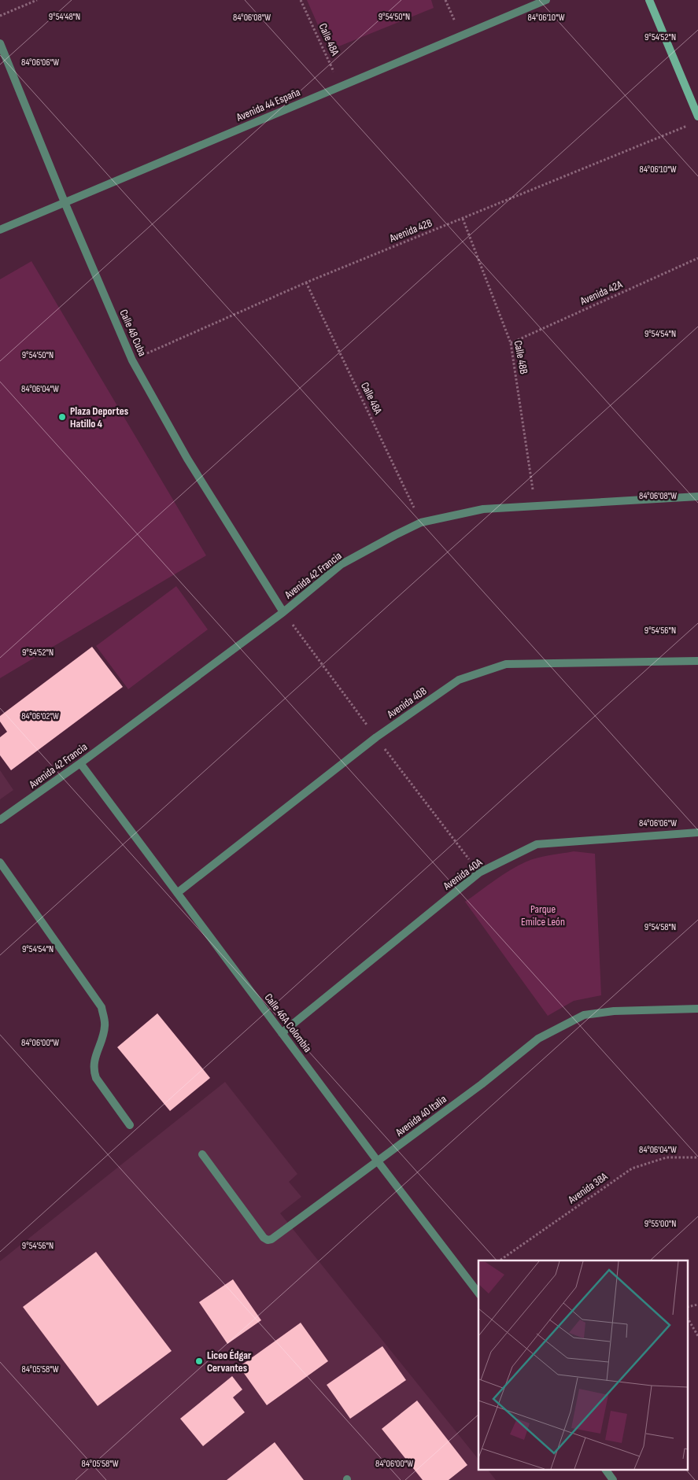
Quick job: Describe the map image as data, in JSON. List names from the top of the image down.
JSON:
{
  "streets": {
    "street": [
      "Avenida 44 España",
      "Calle 48 Cuba",
      "Avenida 42 Francia",
      "Avenida 40B",
      "Avenida 40A",
      "Calle 46A Colombia",
      "Avenida 40 Italia"
    ],
    "path": [
      "Calle 48A",
      "Avenida 42B",
      "Avenida 42A",
      "Calle 48B",
      "Avenida 38A"
    ]
  },
  "crossings": [
    ["Calle 48A", "Avenida 44 España"],
    ["Calle 48A", "Avenida 42B"],
    ["Calle 48A", "Avenida 42 Francia"],
    ["Avenida 44 España", "Calle 48 Cuba"],
    ["Avenida 42B", "Calle 48 Cuba"],
    ["Avenida 42B", "Calle 48B"],
    ["Avenida 42A", "Calle 48B"],
    ["Calle 48 Cuba", "Avenida 42 Francia"],
    ["Calle 48B", "Avenida 42 Francia"],
    ["Avenida 42 Francia", "Calle 46A Colombia"],
    ["Avenida 40B", "Calle 46A Colombia"],
    ["Avenida 40A", "Calle 46A Colombia"],
    ["Calle 46A Colombia", "Avenida 40 Italia"]
  ],
  "parks": ["Parque Emilce León"],
  "places": ["Plaza Deportes Hatillo 4", "Liceo Édgar Cervantes"],
  "coordinates": [
    "9°54'48\"N",
    "9°54'50\"N",
    "84°06'08\"W",
    "84°06'10\"W",
    "9°54'52\"N",
    "84°06'06\"W",
    "9°54'54\"N",
    "84°06'04\"W",
    "9°54'56\"N",
    "84°06'02\"W",
    "9°54'58\"N",
    "84°06'00\"W",
    "9°55'00\"N",
    "84°05'58\"W"
  ]
}
